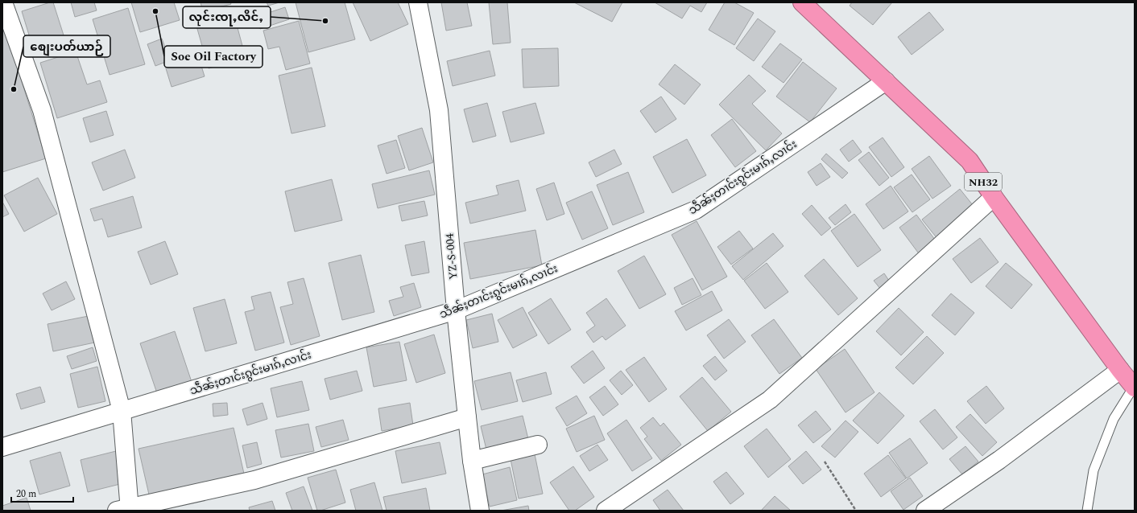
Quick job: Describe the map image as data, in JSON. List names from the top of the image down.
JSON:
{
  "streets": {
    "highway": ["NH32"],
    "street": ["သဵၼ်ႈတၢင်းၵွင်းမၢၵ်ႇလၢင်း", "YZ-S-004"]
  },
  "crossings": [
    ["သဵၼ်ႈတၢင်းၵွင်းမၢၵ်ႇလၢင်း", "NH32"],
    ["သဵၼ်ႈတၢင်းၵွင်းမၢၵ်ႇလၢင်း", "YZ-S-004"]
  ],
  "places": ["Soe Oil Factory", "လုင်းၸႃႇလိင်ႇ", "စျေးပတ်ယာဉ်"],
  "scale_bar": "20 m"
}
